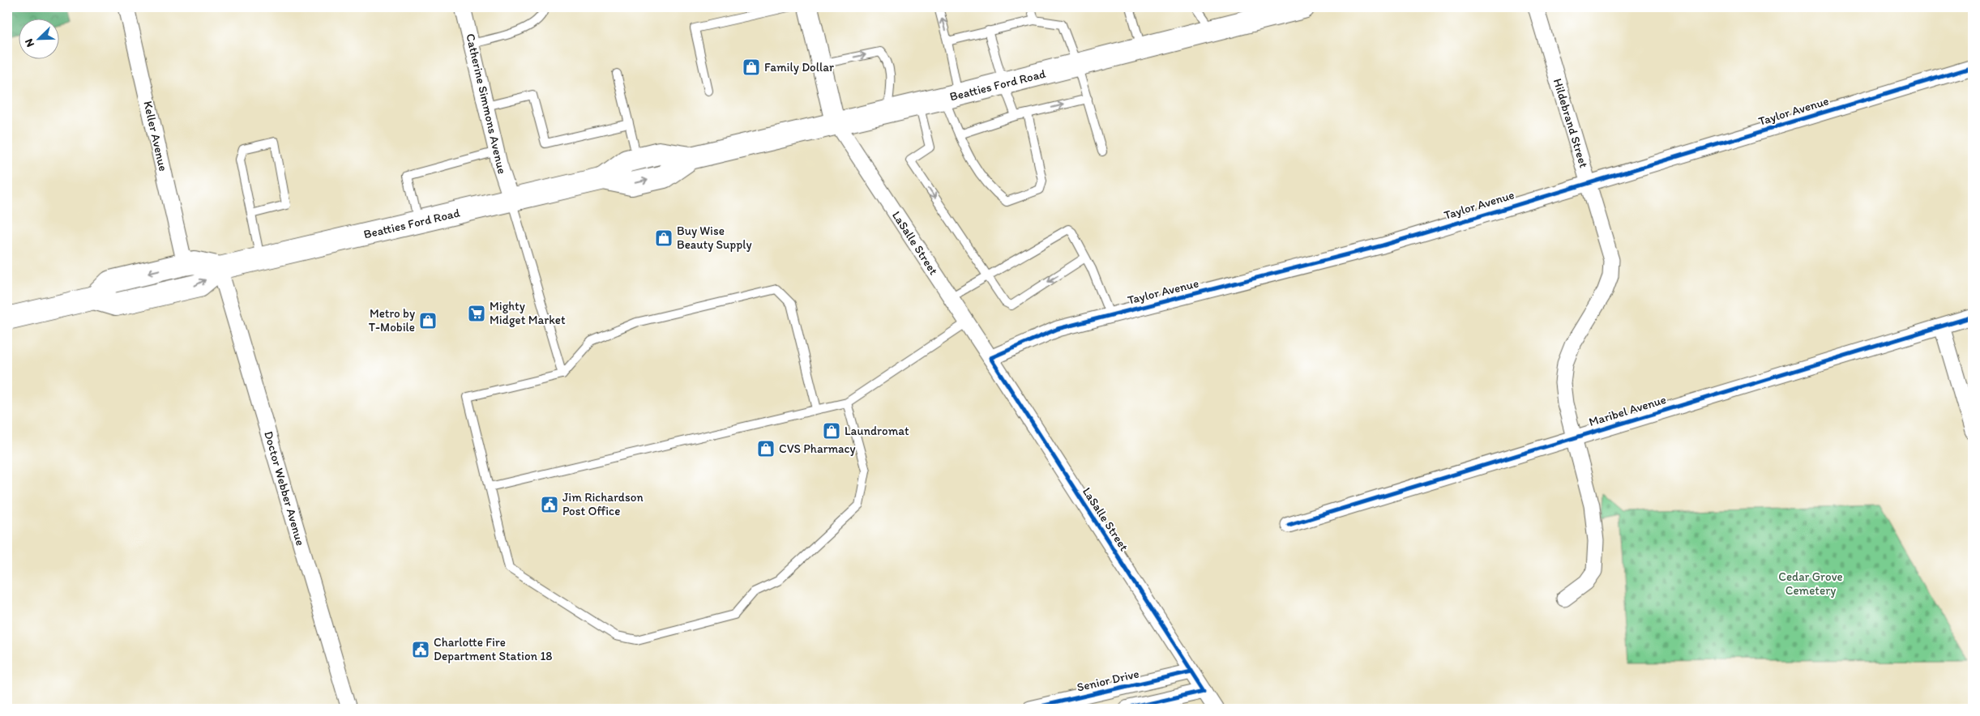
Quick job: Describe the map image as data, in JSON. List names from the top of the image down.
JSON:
{
  "streets": {
    "main road": ["Beatties Ford Road"],
    "street": [
      "Catherine Simmons Avenue",
      "Taylor Avenue",
      "Hildebrand Street",
      "Keller Avenue",
      "LaSalle Street",
      "Maribel Avenue",
      "Doctor Webber Avenue",
      "Senior Drive"
    ]
  },
  "crossings": [
    ["Beatties Ford Road", "Catherine Simmons Avenue"],
    ["Beatties Ford Road", "Keller Avenue"],
    ["Beatties Ford Road", "LaSalle Street"],
    ["Beatties Ford Road", "Doctor Webber Avenue"],
    ["Taylor Avenue", "Hildebrand Street"],
    ["Taylor Avenue", "LaSalle Street"],
    ["Hildebrand Street", "Maribel Avenue"],
    ["LaSalle Street", "Senior Drive"]
  ],
  "parks": ["Cedar Grove Cemetery"],
  "places": {
    "shop": [
      "Family Dollar",
      "Buy Wise Beauty Supply",
      "Metro by T-Mobile",
      "Laundromat",
      "CVS Pharmacy"
    ],
    "supermarket": ["Mighty Midget Market"],
    "public building": ["Jim Richardson Post Office", "Charlotte Fire Department Station 18"]
  },
  "north": "bottom left"
}
